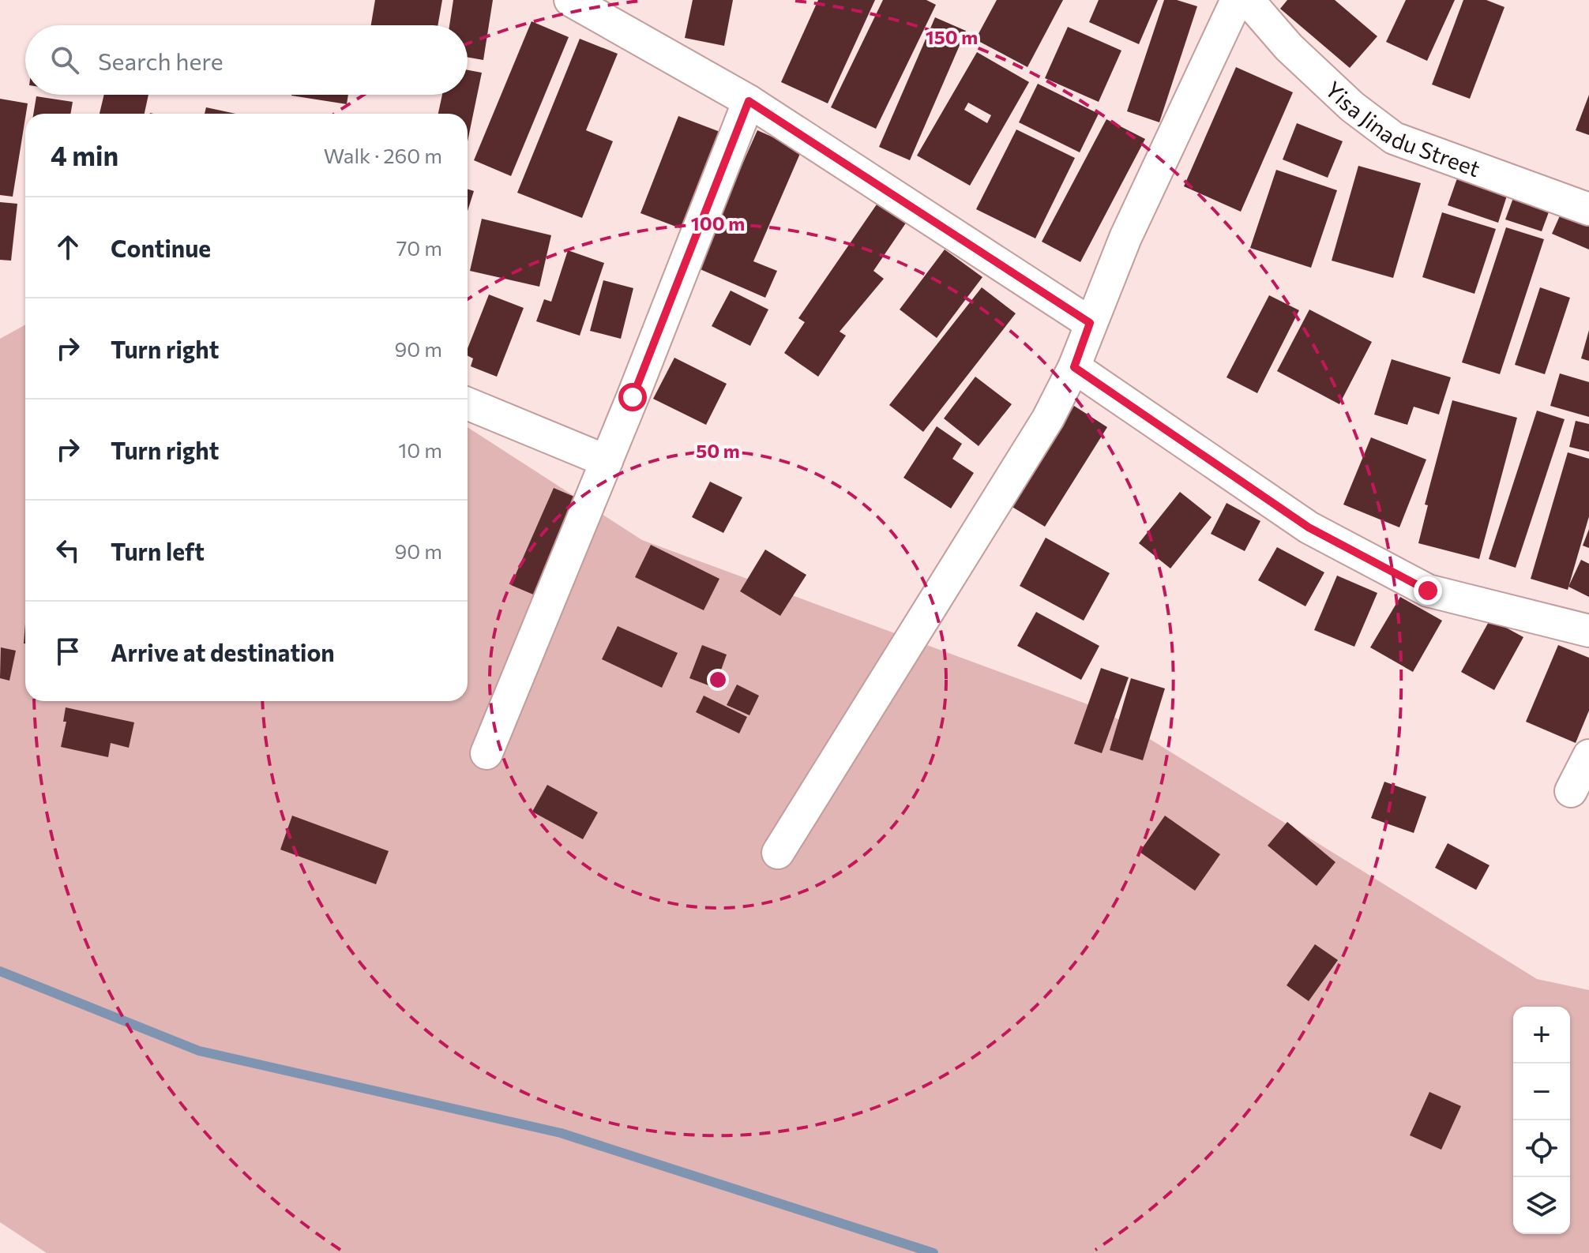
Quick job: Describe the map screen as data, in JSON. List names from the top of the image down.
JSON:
{
  "streets": {
    "street": ["Yisa Jinadu Street"]
  },
  "page": {
    "search": "Search here",
    "heading": ["4 min", "Walk · 260 m"],
    "list": [
      ["Continue", "70 m"],
      ["Turn right", "90 m"],
      ["Turn right", "10 m"],
      ["Turn left", "90 m"],
      "Arrive at destination"
    ],
    "map_buttons": ["+", "−"]
  },
  "rings": ["150 m", "100 m", "50 m"]
}
